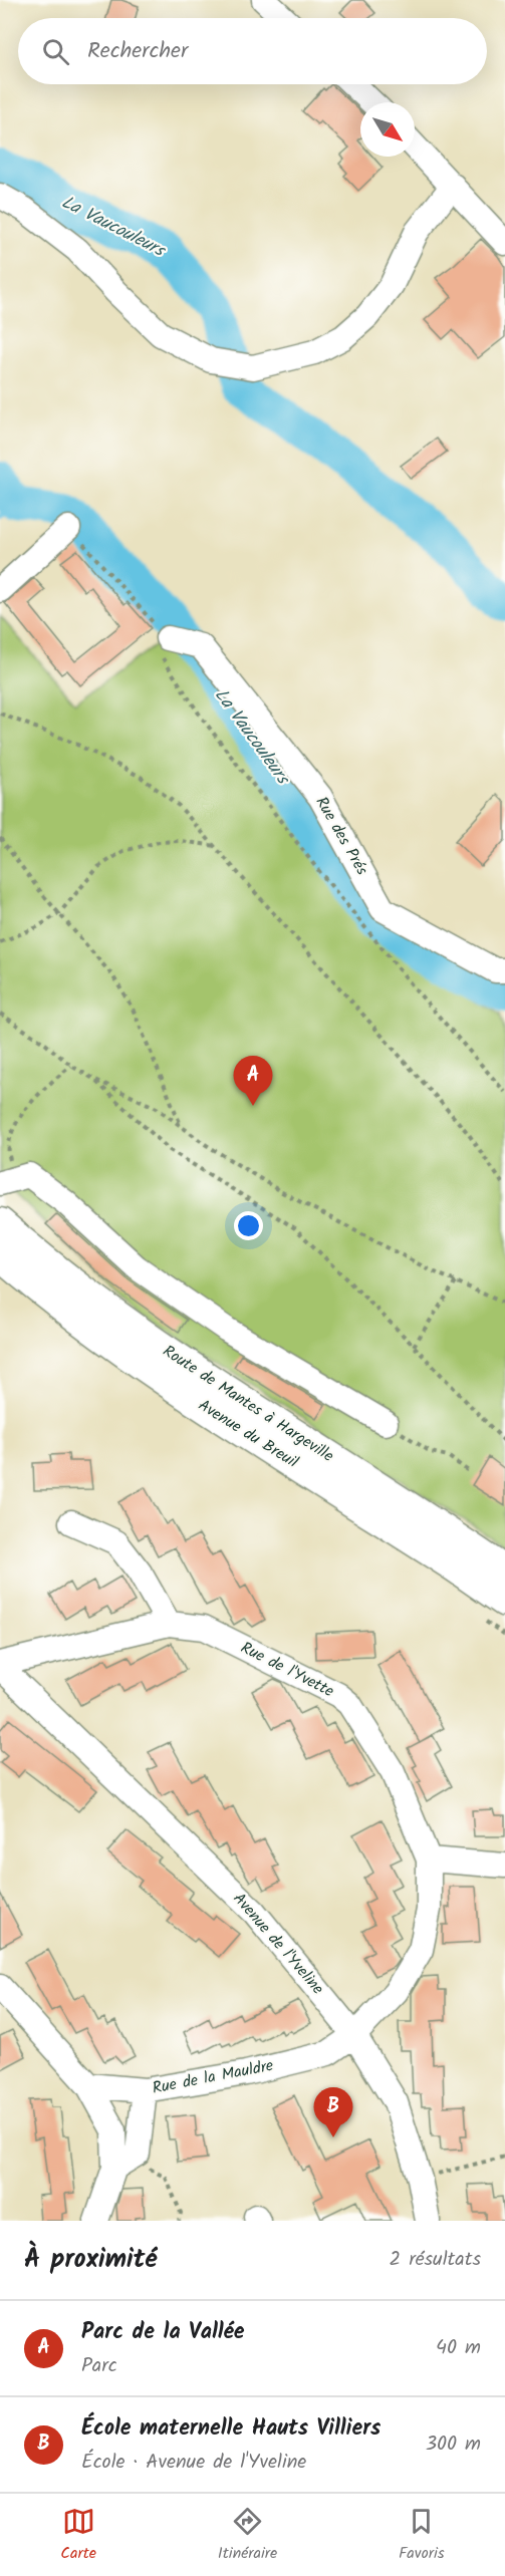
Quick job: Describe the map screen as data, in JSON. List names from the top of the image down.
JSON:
{
  "streets": {
    "main road": ["Route de Mantes à Hargeville", "Avenue du Breuil"],
    "street": [
      "Rue des Prés",
      "Rue de l'Yvette",
      "Avenue de l'Yveline",
      "Rue de la Mauldre"
    ]
  },
  "crossings": [
    ["Rue de l'Yvette", "Avenue de l'Yveline"],
    ["Rue de l'Yvette", "Rue de la Mauldre"],
    ["Avenue de l'Yveline", "Rue de la Mauldre"]
  ],
  "water": ["La Vaucouleurs"],
  "north": "bottom right",
  "page": {
    "search": "Rechercher",
    "pins": ["A", "B"],
    "heading": ["À proximité", "2 résultats"],
    "list": [
      {
        "mark": "A",
        "name": "Parc de la Vallée",
        "note": "Parc",
        "value": "40 m"
      },
      {
        "mark": "B",
        "name": "École maternelle Hauts Villiers",
        "note": "École · Avenue de l'Yveline",
        "value": "300 m"
      }
    ],
    "nav": ["Carte", "Itinéraire", "Favoris"]
  }
}
